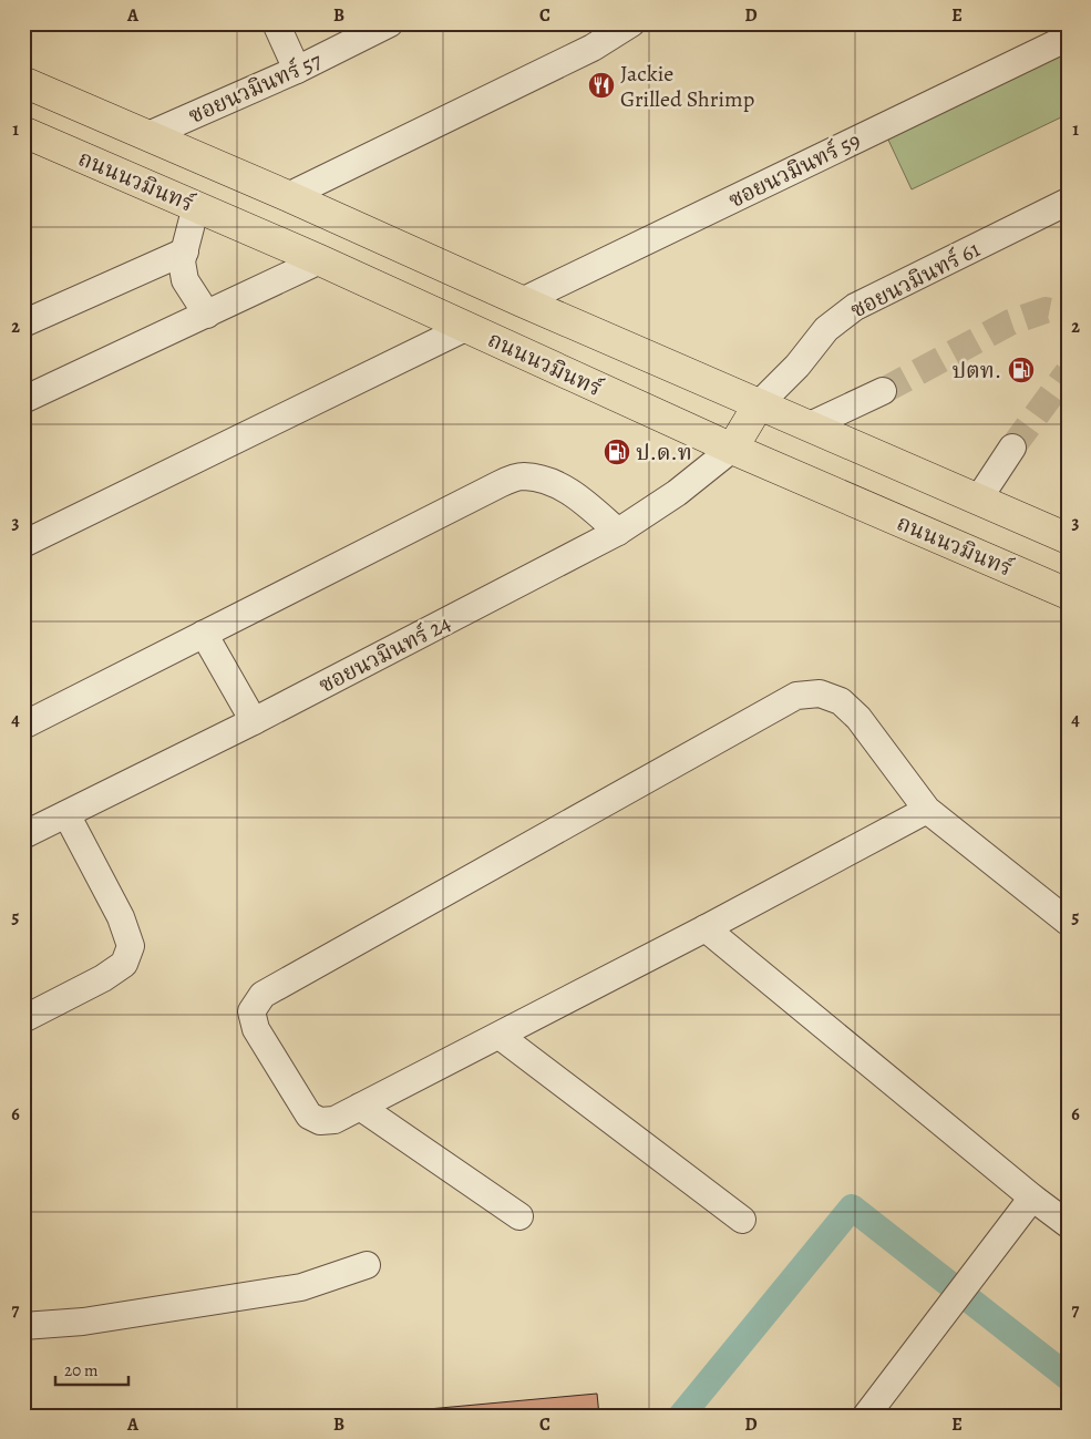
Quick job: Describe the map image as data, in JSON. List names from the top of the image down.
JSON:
{
  "streets": {
    "main road": ["ถนนนวมินทร์"],
    "street": [
      "ซอยนวมินทร์ 57",
      "ซอยนวมินทร์ 59",
      "ซอยนวมินทร์ 61",
      "ซอยนวมินทร์ 24"
    ]
  },
  "crossings": [
    ["ซอยนวมินทร์ 57", "ถนนนวมินทร์"],
    ["ซอยนวมินทร์ 59", "ถนนนวมินทร์"],
    ["ถนนนวมินทร์", "ซอยนวมินทร์ 61"],
    ["ถนนนวมินทร์", "ซอยนวมินทร์ 24"]
  ],
  "places": {
    "restaurant": ["Jackie Grilled Shrimp"],
    "fuel station": ["ปตท.", "ป.ด.ท"]
  },
  "scale_bar": "20 m",
  "grid": {
    "columns": [
      "A",
      "B",
      "C",
      "D",
      "E"
    ],
    "rows": [
      "1",
      "2",
      "3",
      "4",
      "5",
      "6",
      "7"
    ]
  }
}
